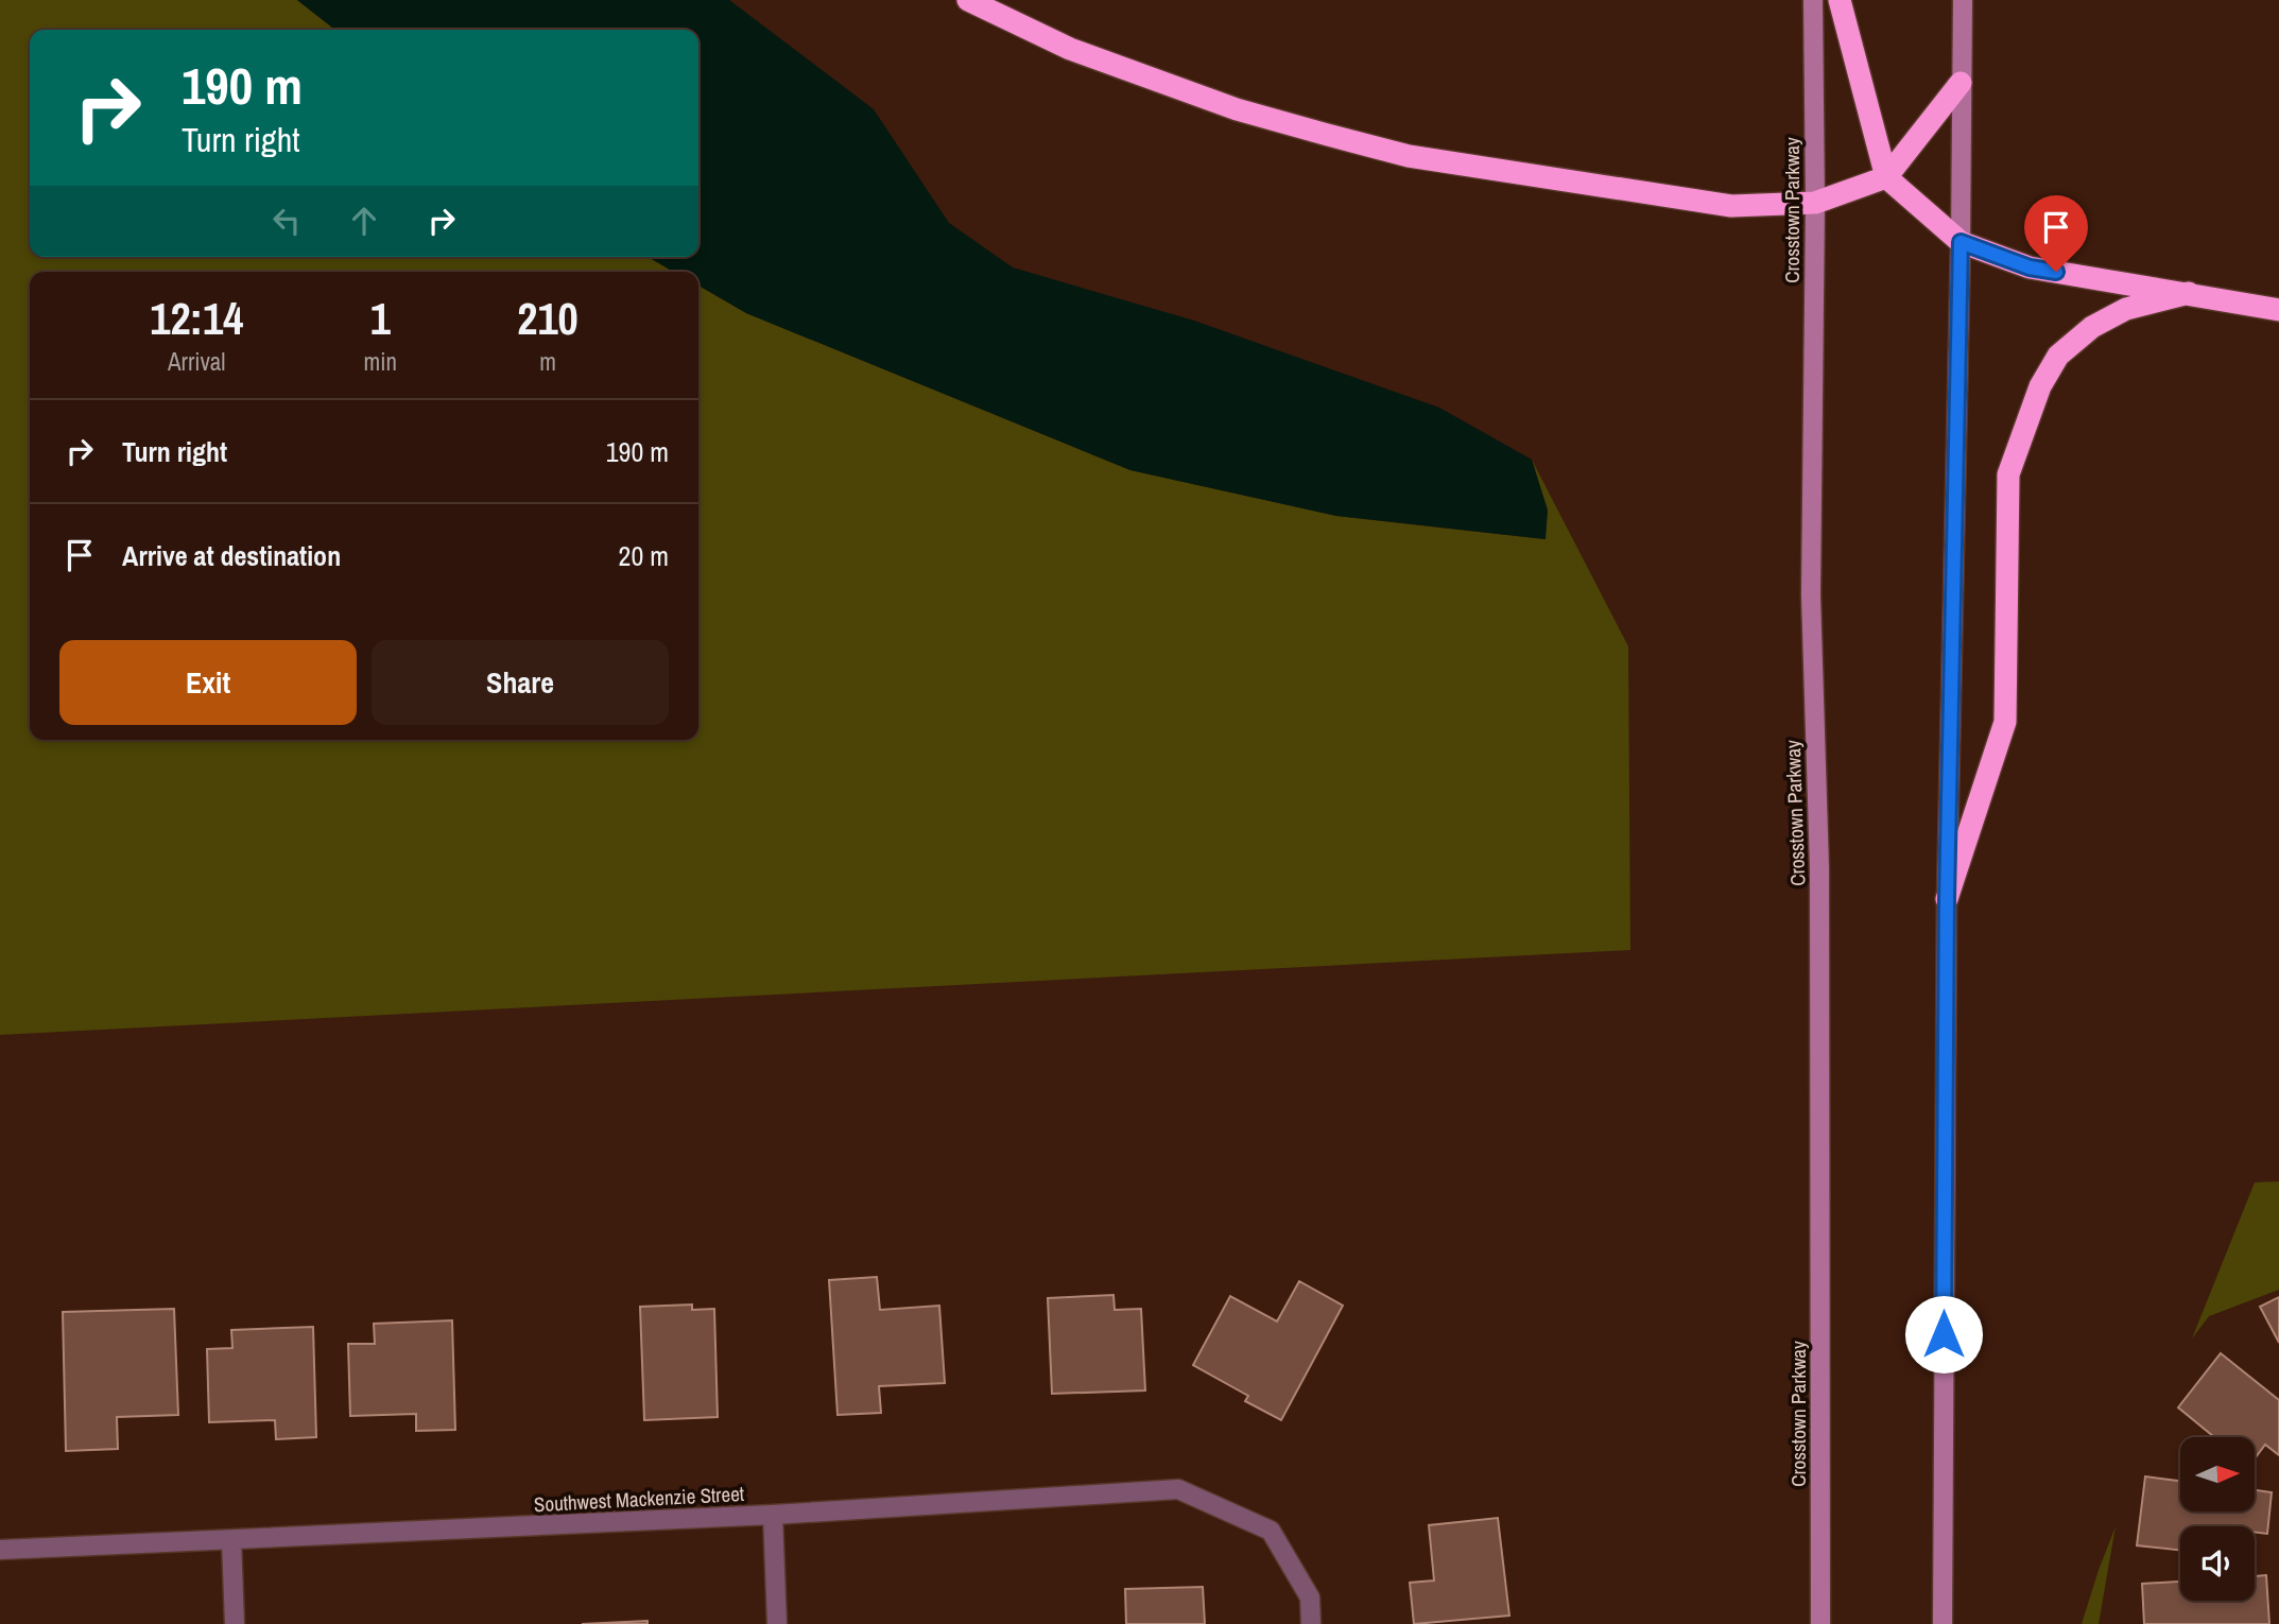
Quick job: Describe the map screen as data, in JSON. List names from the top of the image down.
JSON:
{
  "streets": {
    "main road": ["Crosstown Parkway"],
    "street": ["Southwest Mackenzie Street"]
  },
  "north": "right",
  "page": {
    "turn": ["190 m", "Turn right"],
    "eta": [
      "12:14",
      "Arrival",
      "1",
      "min",
      "210",
      "m"
    ],
    "list": [
      {
        "name": "Turn right",
        "value": "190 m"
      },
      {
        "name": "Arrive at destination",
        "value": "20 m"
      }
    ],
    "buttons": ["Exit", "Share"]
  }
}
